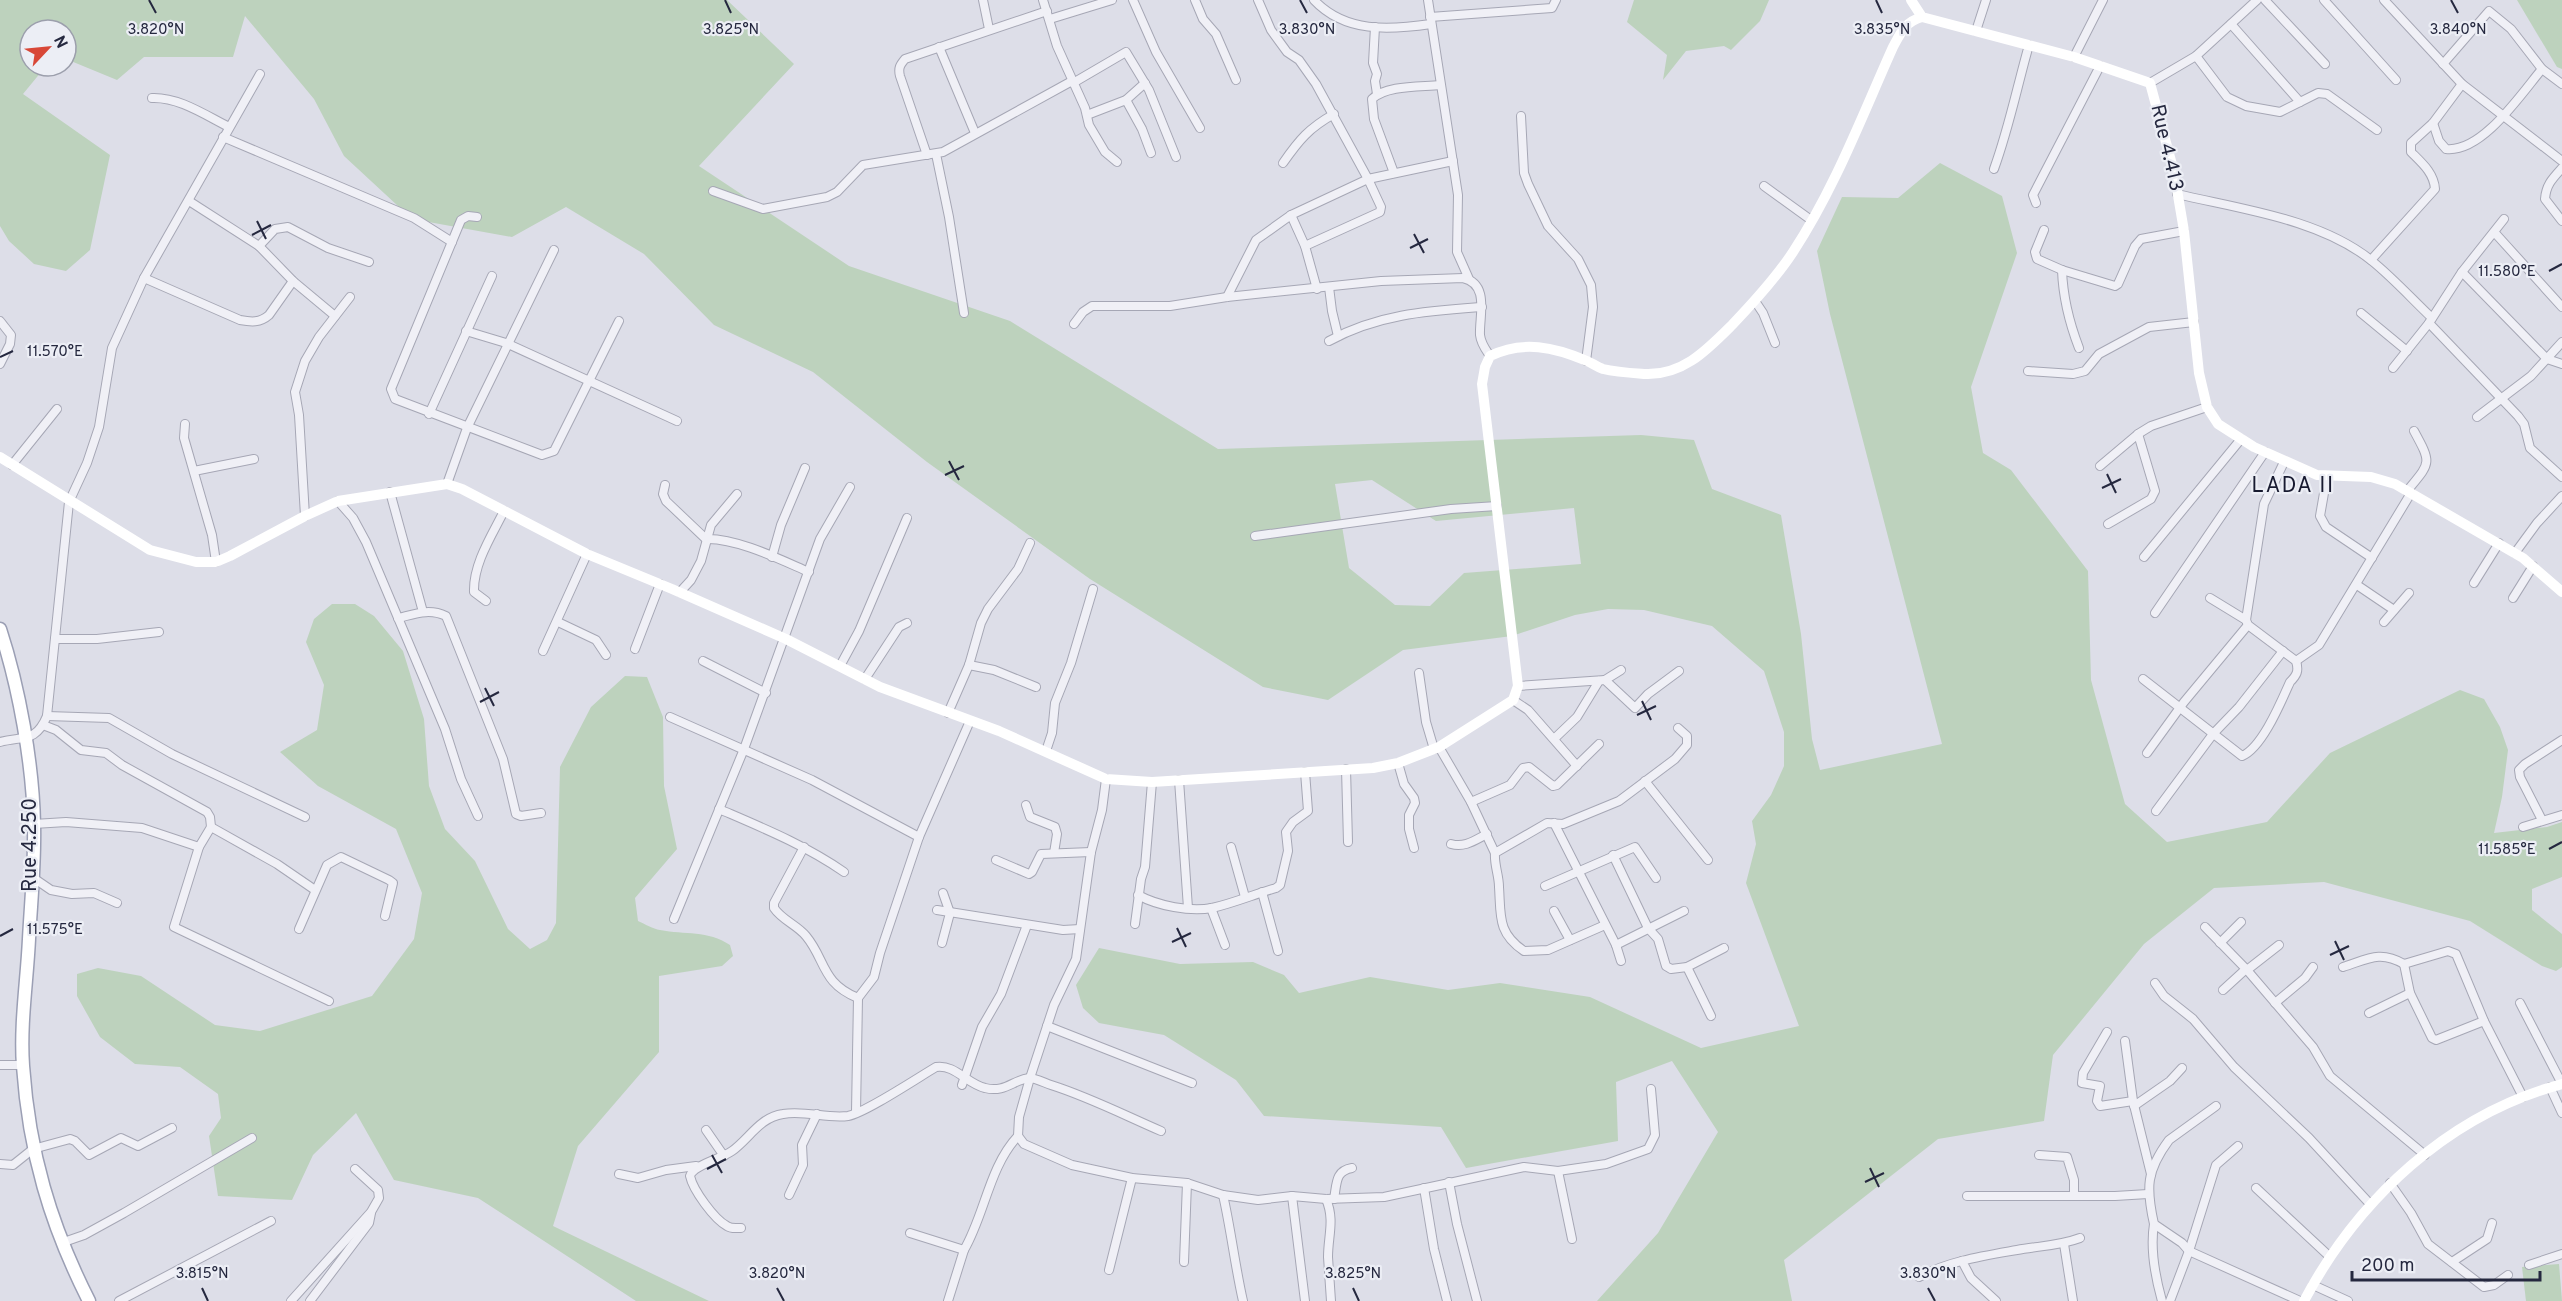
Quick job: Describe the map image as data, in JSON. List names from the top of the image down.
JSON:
{
  "streets": {
    "main road": ["Rue 4.250"],
    "street": ["Rue 4.413"]
  },
  "districts": ["LADA II"],
  "scale_bar": "200 m",
  "north": "top right",
  "coordinates": [
    "3.840°N",
    "3.820°N",
    "3.825°N",
    "3.830°N",
    "3.835°N",
    "11.580°E",
    "11.570°E",
    "11.585°E",
    "11.575°E",
    "3.815°N"
  ]
}
